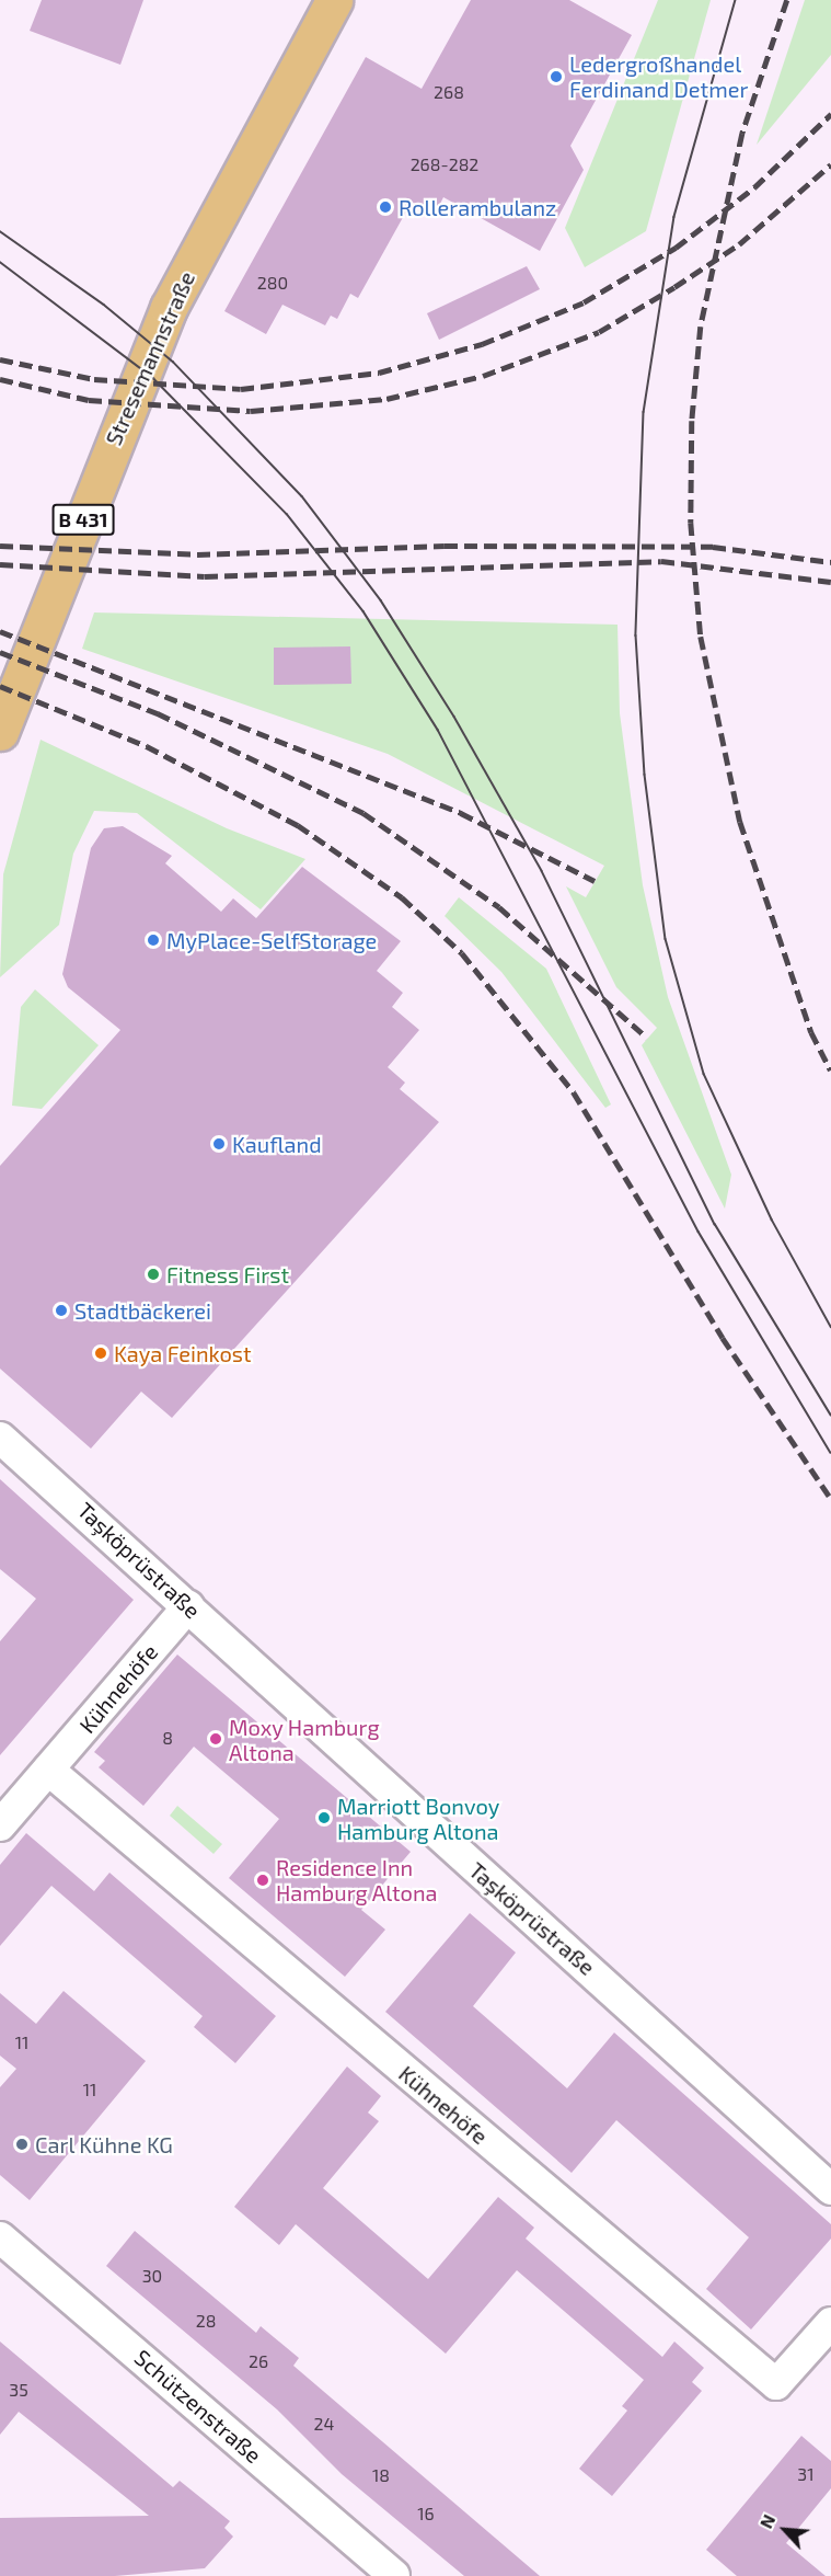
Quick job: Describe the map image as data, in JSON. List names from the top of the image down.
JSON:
{
  "streets": {
    "main road": ["Stresemannstraße", "B 431"],
    "street": ["Taşköprüstraße", "Kühnehöfe", "Schützenstraße"]
  },
  "crossings": [
    ["Taşköprüstraße", "Kühnehöfe"]
  ],
  "places": [
    "Ledergroßhandel Ferdinand Detmer",
    "Rollerambulanz",
    "MyPlace-SelfStorage",
    "Kaufland",
    "Fitness First",
    "Stadtbäckerei",
    "Kaya Feinkost",
    "Moxy Hamburg Altona",
    "Marriott Bonvoy Hamburg Altona",
    "Residence Inn Hamburg Altona",
    "Carl Kühne KG"
  ],
  "house_numbers": [
    "268",
    "268-282",
    "280",
    "8",
    "11",
    "11",
    "30",
    "28",
    "26",
    "35",
    "24",
    "31",
    "18",
    "16"
  ],
  "north": "top left"
}
